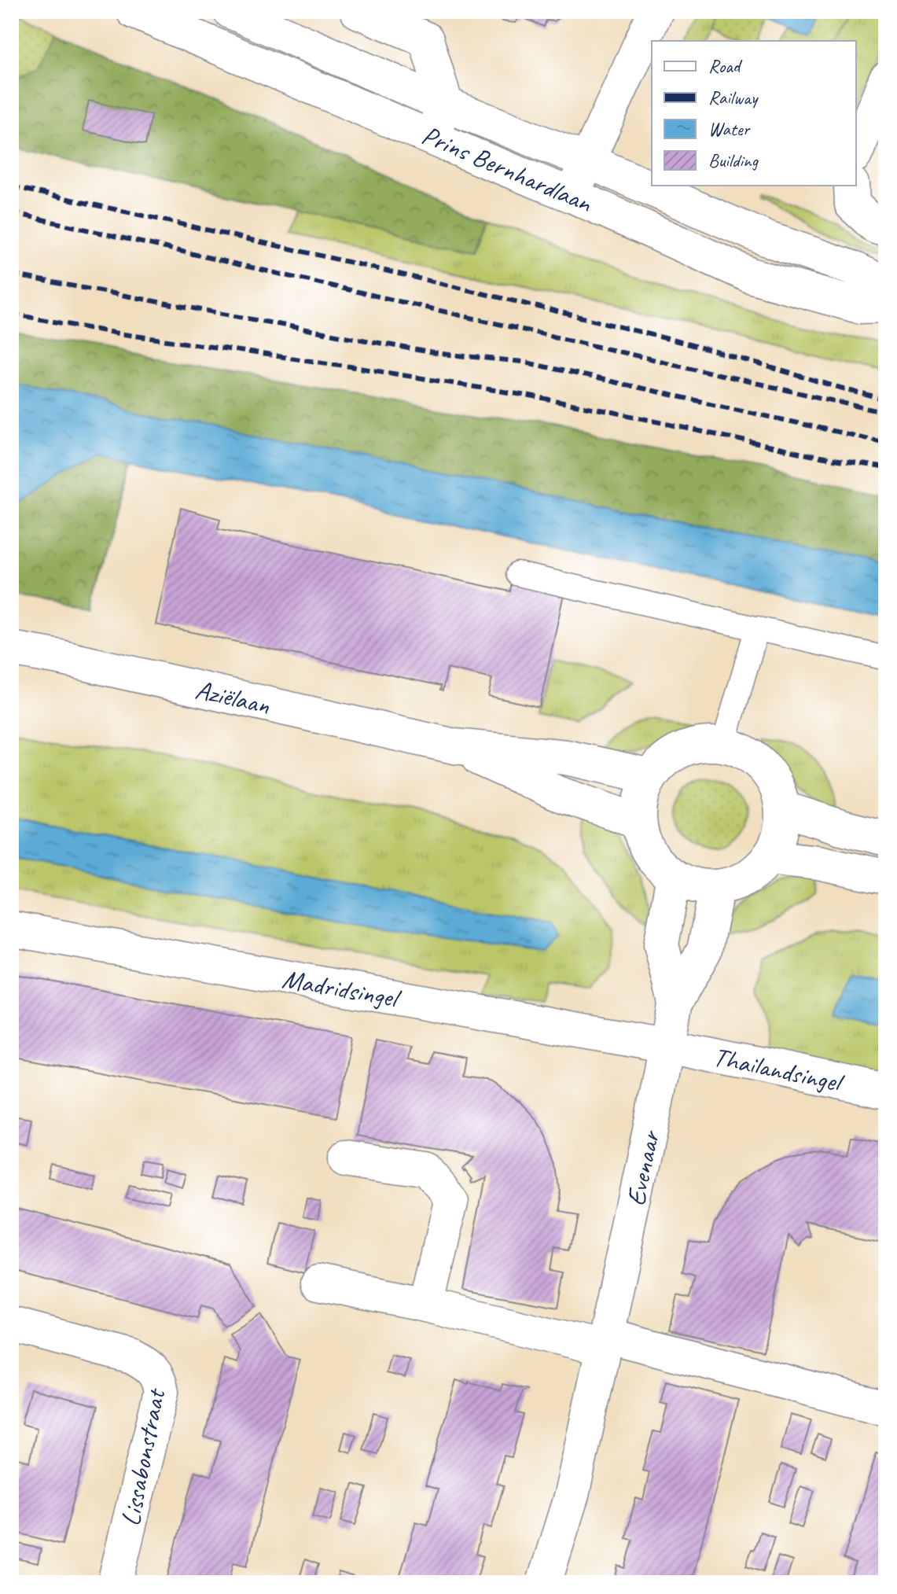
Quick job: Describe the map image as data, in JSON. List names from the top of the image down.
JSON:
{
  "streets": {
    "street": [
      "Prins Bernhardlaan",
      "Aziëlaan",
      "Madridsingel",
      "Thailandsingel",
      "Evenaar",
      "Lissabonstraat"
    ]
  },
  "crossings": [
    ["Aziëlaan", "Evenaar"],
    ["Madridsingel", "Thailandsingel"],
    ["Madridsingel", "Evenaar"],
    ["Thailandsingel", "Evenaar"]
  ],
  "legend": [
    "Road",
    "Railway",
    "Water",
    "Building"
  ]
}
